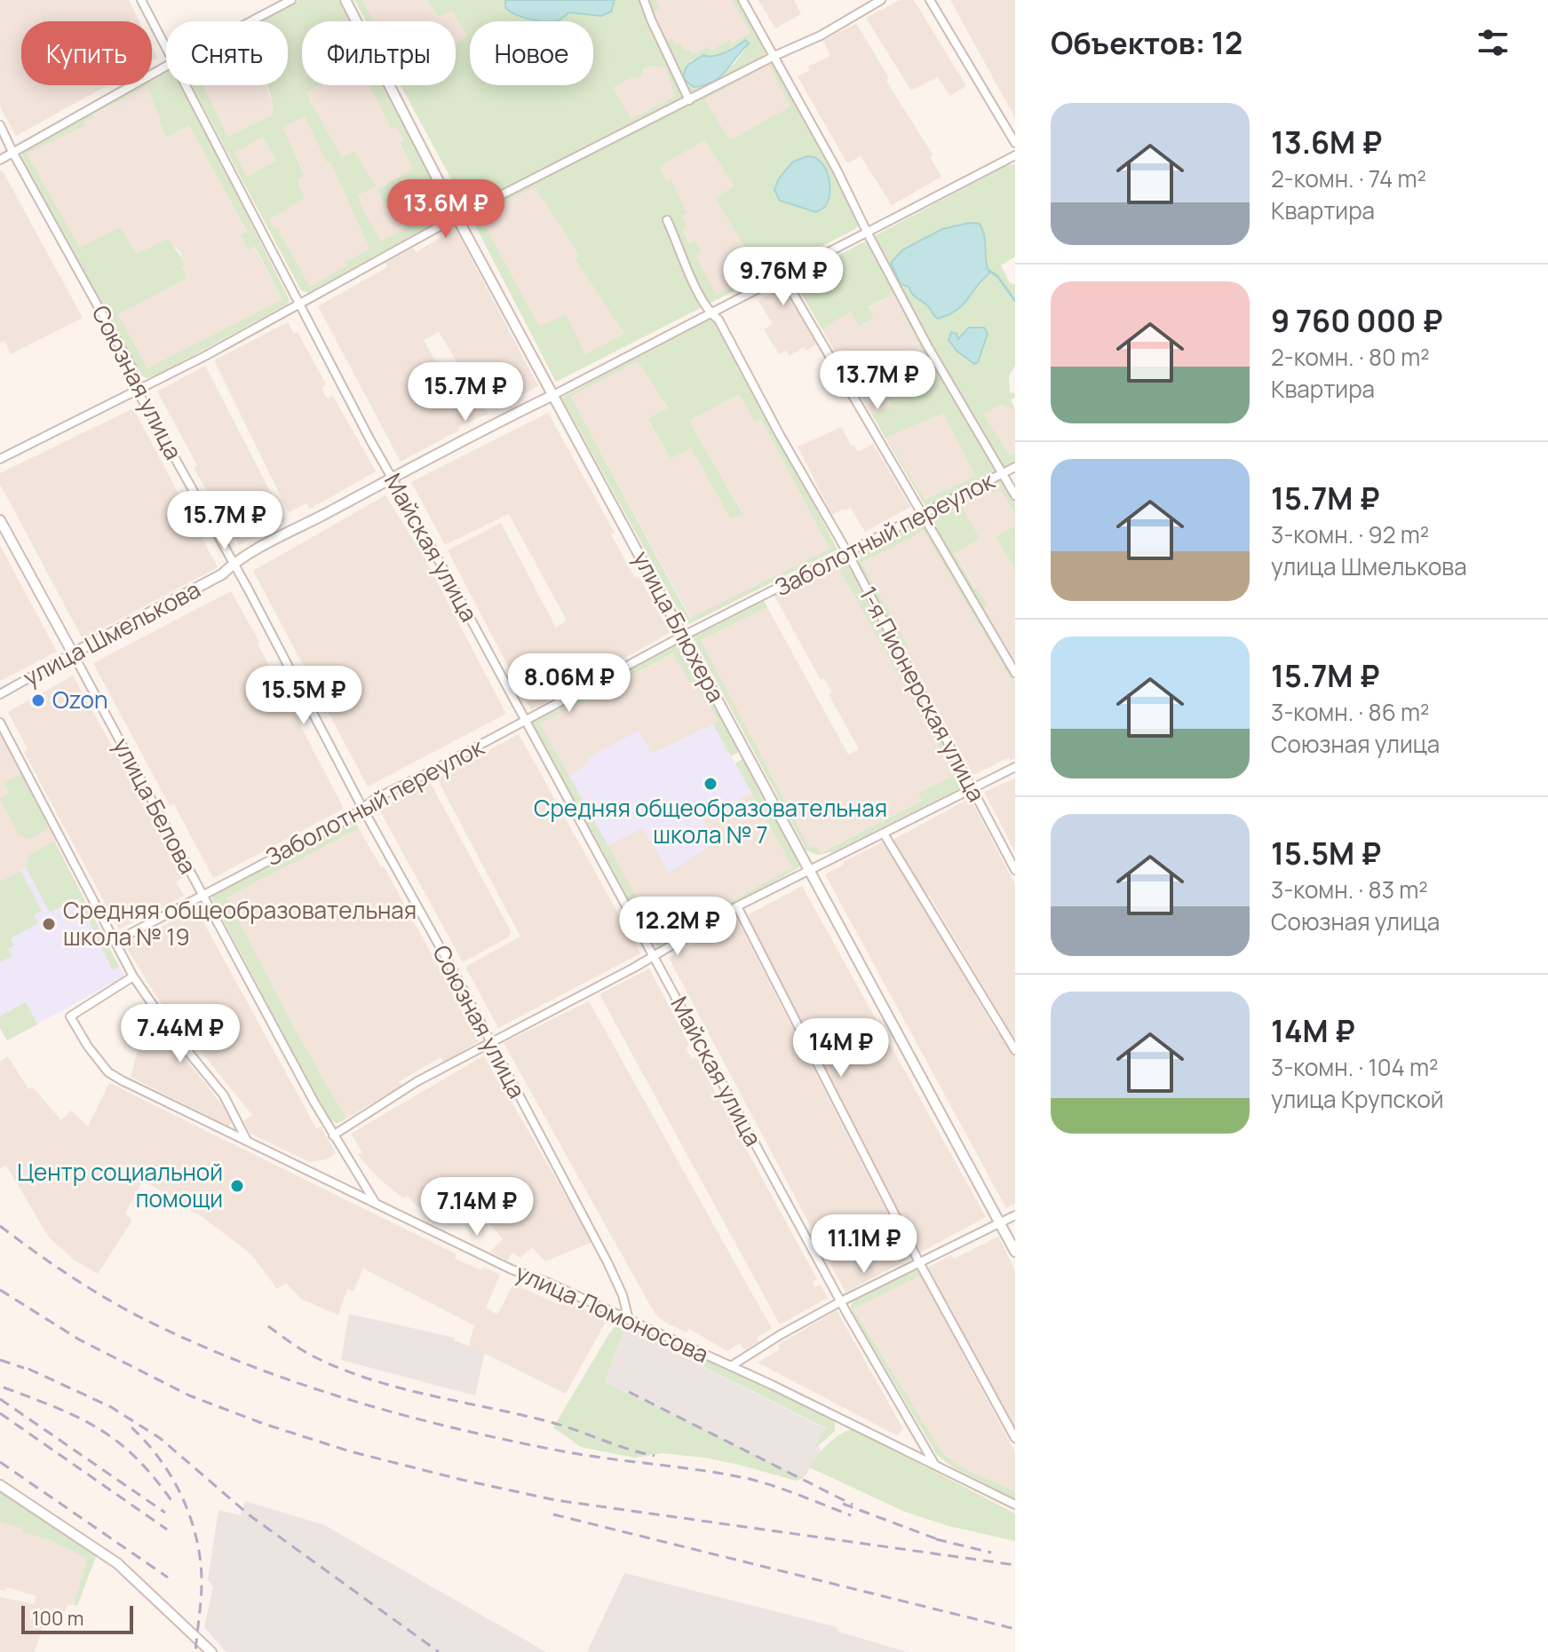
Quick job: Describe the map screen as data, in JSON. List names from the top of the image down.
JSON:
{
  "streets": {
    "street": [
      "Союзная улица",
      "Заболотный переулок",
      "Майская улица",
      "улица Блюхера",
      "улица Шмелькова",
      "1-я Пионерская улица",
      "улица Белова",
      "улица Ломоносова"
    ]
  },
  "crossings": [
    ["Союзная улица", "Заболотный переулок"],
    ["Союзная улица", "улица Шмелькова"],
    ["Союзная улица", "улица Ломоносова"],
    ["Заболотный переулок", "Майская улица"],
    ["Заболотный переулок", "улица Блюхера"],
    ["Заболотный переулок", "1-я Пионерская улица"],
    ["Заболотный переулок", "улица Белова"],
    ["Майская улица", "улица Шмелькова"],
    ["Майская улица", "улица Ломоносова"],
    ["улица Блюхера", "улица Шмелькова"],
    ["улица Шмелькова", "1-я Пионерская улица"],
    ["улица Шмелькова", "улица Белова"],
    ["улица Белова", "улица Ломоносова"]
  ],
  "places": [
    "Ozon",
    "Средняя общеобразовательная школа № 7",
    "Средняя общеобразовательная школа № 19",
    "Центр социальной помощи"
  ],
  "scale_bar": "100 m",
  "page": {
    "heading": "Объектов: 12",
    "chip": [
      "Купить",
      "Снять",
      "Фильтры",
      "Новое"
    ],
    "list": [
      {
        "name": "13.6M ₽",
        "note": "2-комн. · 74 m² · Квартира"
      },
      {
        "name": "9 760 000 ₽",
        "note": "2-комн. · 80 m² · Квартира"
      },
      {
        "name": "15.7M ₽",
        "note": "3-комн. · 92 m² · улица Шмелькова"
      },
      {
        "name": "15.7M ₽",
        "note": "3-комн. · 86 m² · Союзная улица"
      },
      {
        "name": "15.5M ₽",
        "note": "3-комн. · 83 m² · Союзная улица"
      },
      {
        "name": "14M ₽",
        "note": "3-комн. · 104 m² · улица Крупской"
      }
    ],
    "price": [
      "13.6M ₽",
      "9.76M ₽",
      "13.7M ₽",
      "15.7M ₽",
      "15.7M ₽",
      "8.06M ₽",
      "15.5M ₽",
      "12.2M ₽",
      "7.44M ₽",
      "14M ₽",
      "7.14M ₽",
      "11.1M ₽"
    ],
    "scale": "100 m"
  }
}
